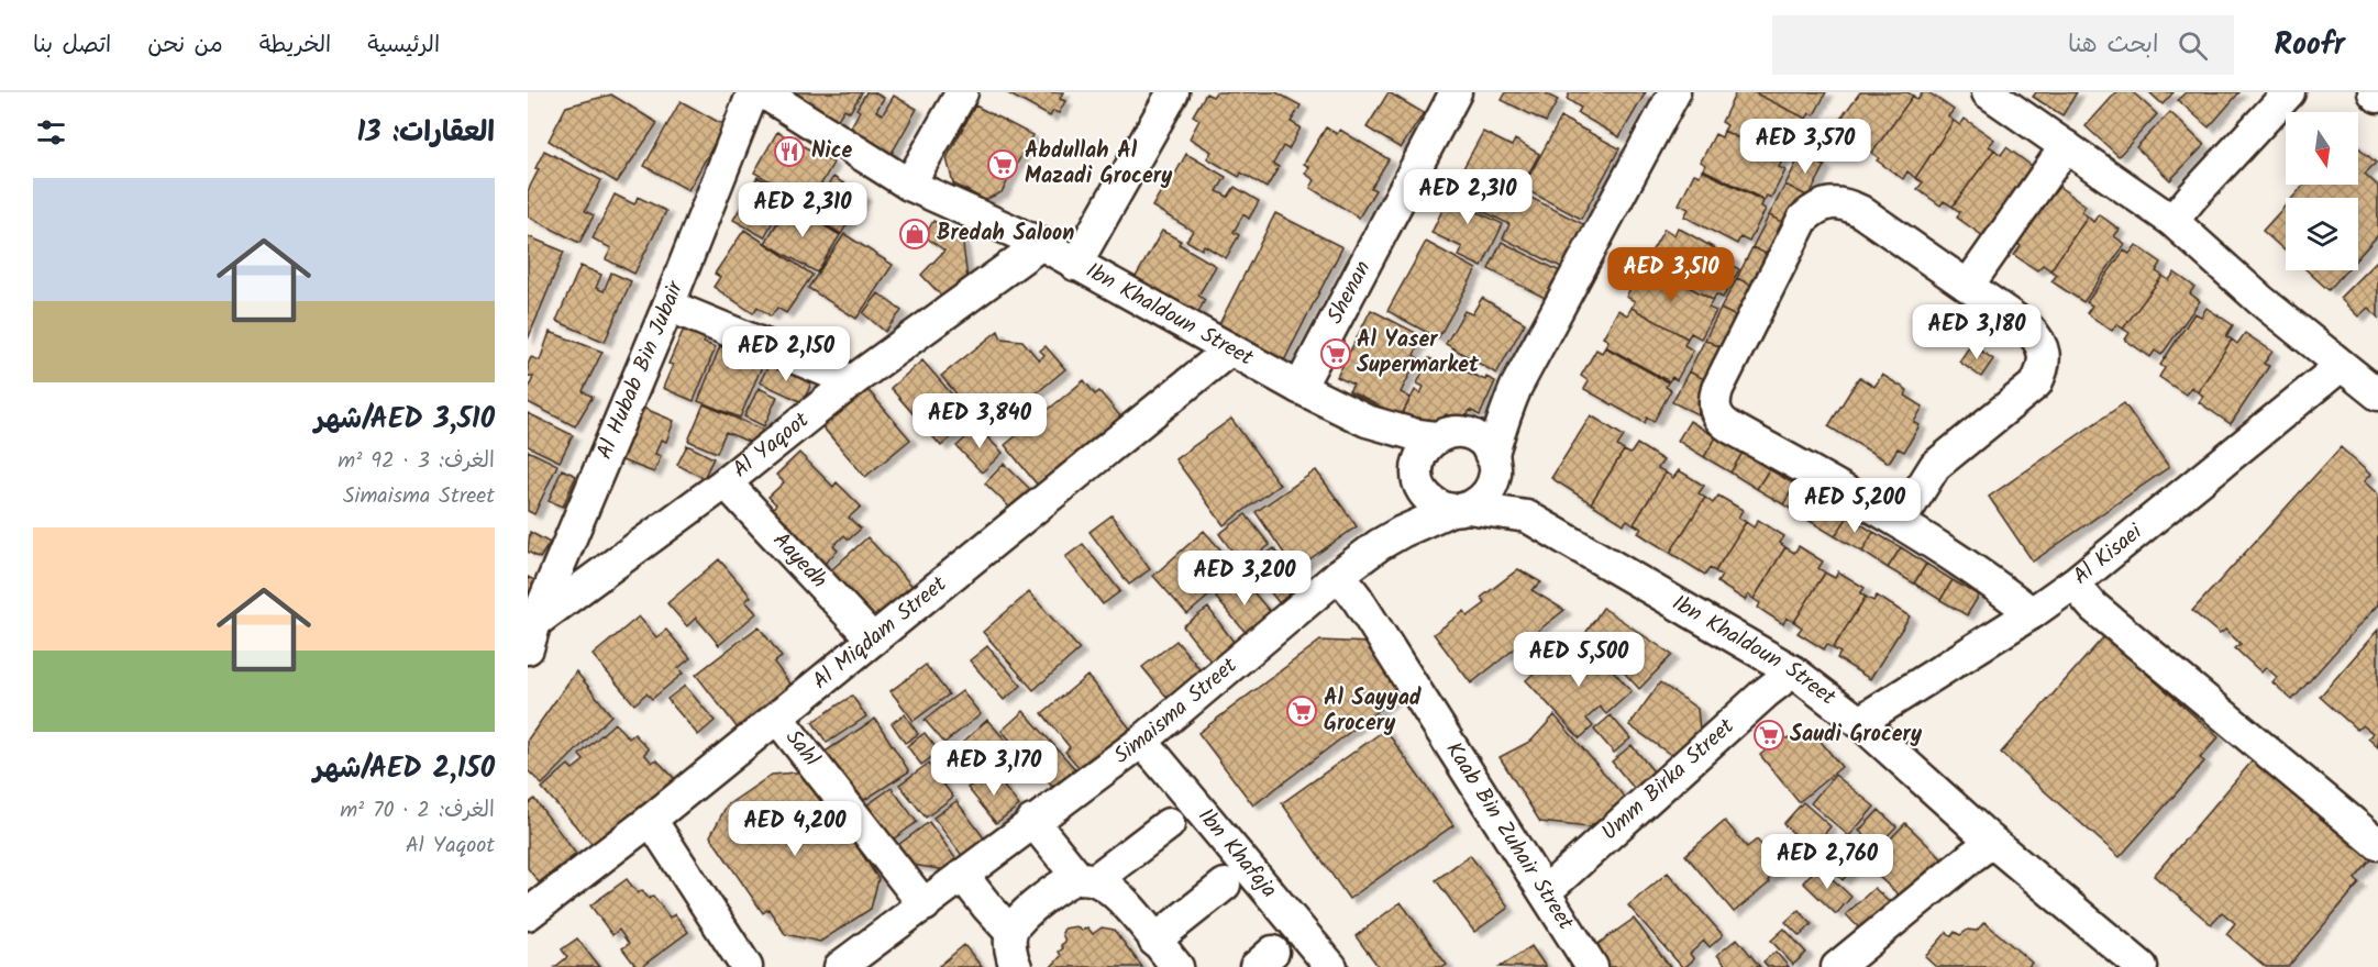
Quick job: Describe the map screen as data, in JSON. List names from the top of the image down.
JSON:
{
  "streets": {
    "street": [
      "Shenan",
      "Ibn Khaldoun Street",
      "Al Hubab Bin Jubair",
      "Al Yaqoot",
      "Al Kisaei",
      "Aayedh",
      "Al Miqdam Street",
      "Simaisma Street",
      "Sahl",
      "Umm Birka Street",
      "Kaab Bin Zuhair Street",
      "Ibn Khafaja"
    ]
  },
  "crossings": [
    ["Shenan", "Ibn Khaldoun Street"],
    ["Ibn Khaldoun Street", "Al Yaqoot"],
    ["Ibn Khaldoun Street", "Al Kisaei"],
    ["Ibn Khaldoun Street", "Al Miqdam Street"],
    ["Ibn Khaldoun Street", "Simaisma Street"],
    ["Ibn Khaldoun Street", "Umm Birka Street"],
    ["Al Hubab Bin Jubair", "Al Yaqoot"],
    ["Al Yaqoot", "Aayedh"],
    ["Aayedh", "Al Miqdam Street"],
    ["Al Miqdam Street", "Sahl"],
    ["Simaisma Street", "Sahl"],
    ["Simaisma Street", "Kaab Bin Zuhair Street"],
    ["Simaisma Street", "Ibn Khafaja"],
    ["Umm Birka Street", "Kaab Bin Zuhair Street"]
  ],
  "places": {
    "restaurant": ["Nice"],
    "supermarket": [
      "Abdullah Al Mazadi Grocery",
      "Al Yaser Supermarket",
      "Al Sayyad Grocery",
      "Saudi Grocery"
    ],
    "shop": ["Bredah Saloon"]
  },
  "north": "bottom",
  "page": {
    "header": "Roofr",
    "search": "ابحث هنا",
    "nav": [
      "الرئيسية",
      "الخريطة",
      "من نحن",
      "اتصل بنا"
    ],
    "heading": "العقارات: 13",
    "price": [
      "AED 3,570",
      "AED 2,310",
      "AED 2,310",
      "AED 3,510",
      "AED 3,180",
      "AED 2,150",
      "AED 3,840",
      "AED 5,200",
      "AED 3,200",
      "AED 5,500",
      "AED 3,170",
      "AED 4,200",
      "AED 2,760"
    ],
    "list": [
      {
        "name": "AED 3,510/شهر",
        "note": "الغرف: 3 · 92 m² · Simaisma Street"
      },
      {
        "name": "AED 2,150/شهر",
        "note": "الغرف: 2 · 70 m² · Al Yaqoot"
      }
    ]
  }
}
